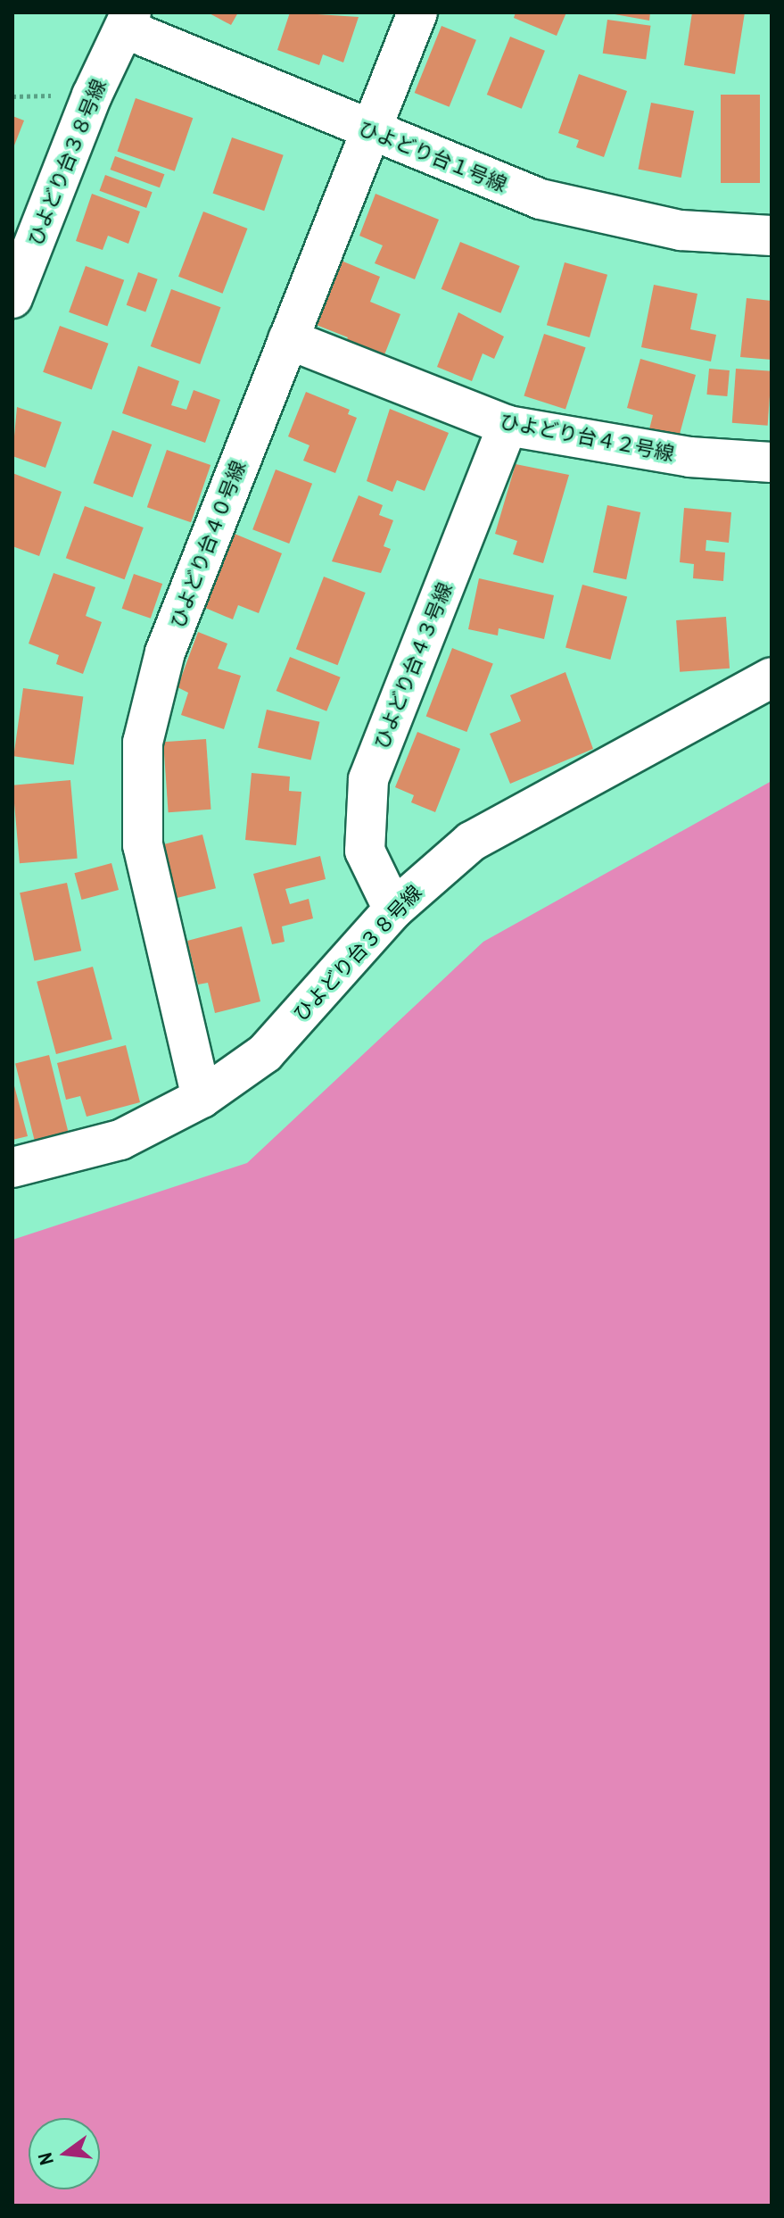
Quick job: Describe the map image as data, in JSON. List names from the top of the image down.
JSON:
{
  "streets": {
    "street": [
      "ひよどり台１号線",
      "ひよどり台３８号線",
      "ひよどり台４２号線",
      "ひよどり台４０号線",
      "ひよどり台４３号線"
    ]
  },
  "crossings": [
    ["ひよどり台１号線", "ひよどり台３８号線"],
    ["ひよどり台１号線", "ひよどり台４０号線"],
    ["ひよどり台３８号線", "ひよどり台４０号線"],
    ["ひよどり台３８号線", "ひよどり台４３号線"],
    ["ひよどり台４２号線", "ひよどり台４０号線"],
    ["ひよどり台４２号線", "ひよどり台４３号線"]
  ],
  "north": "left"
}
